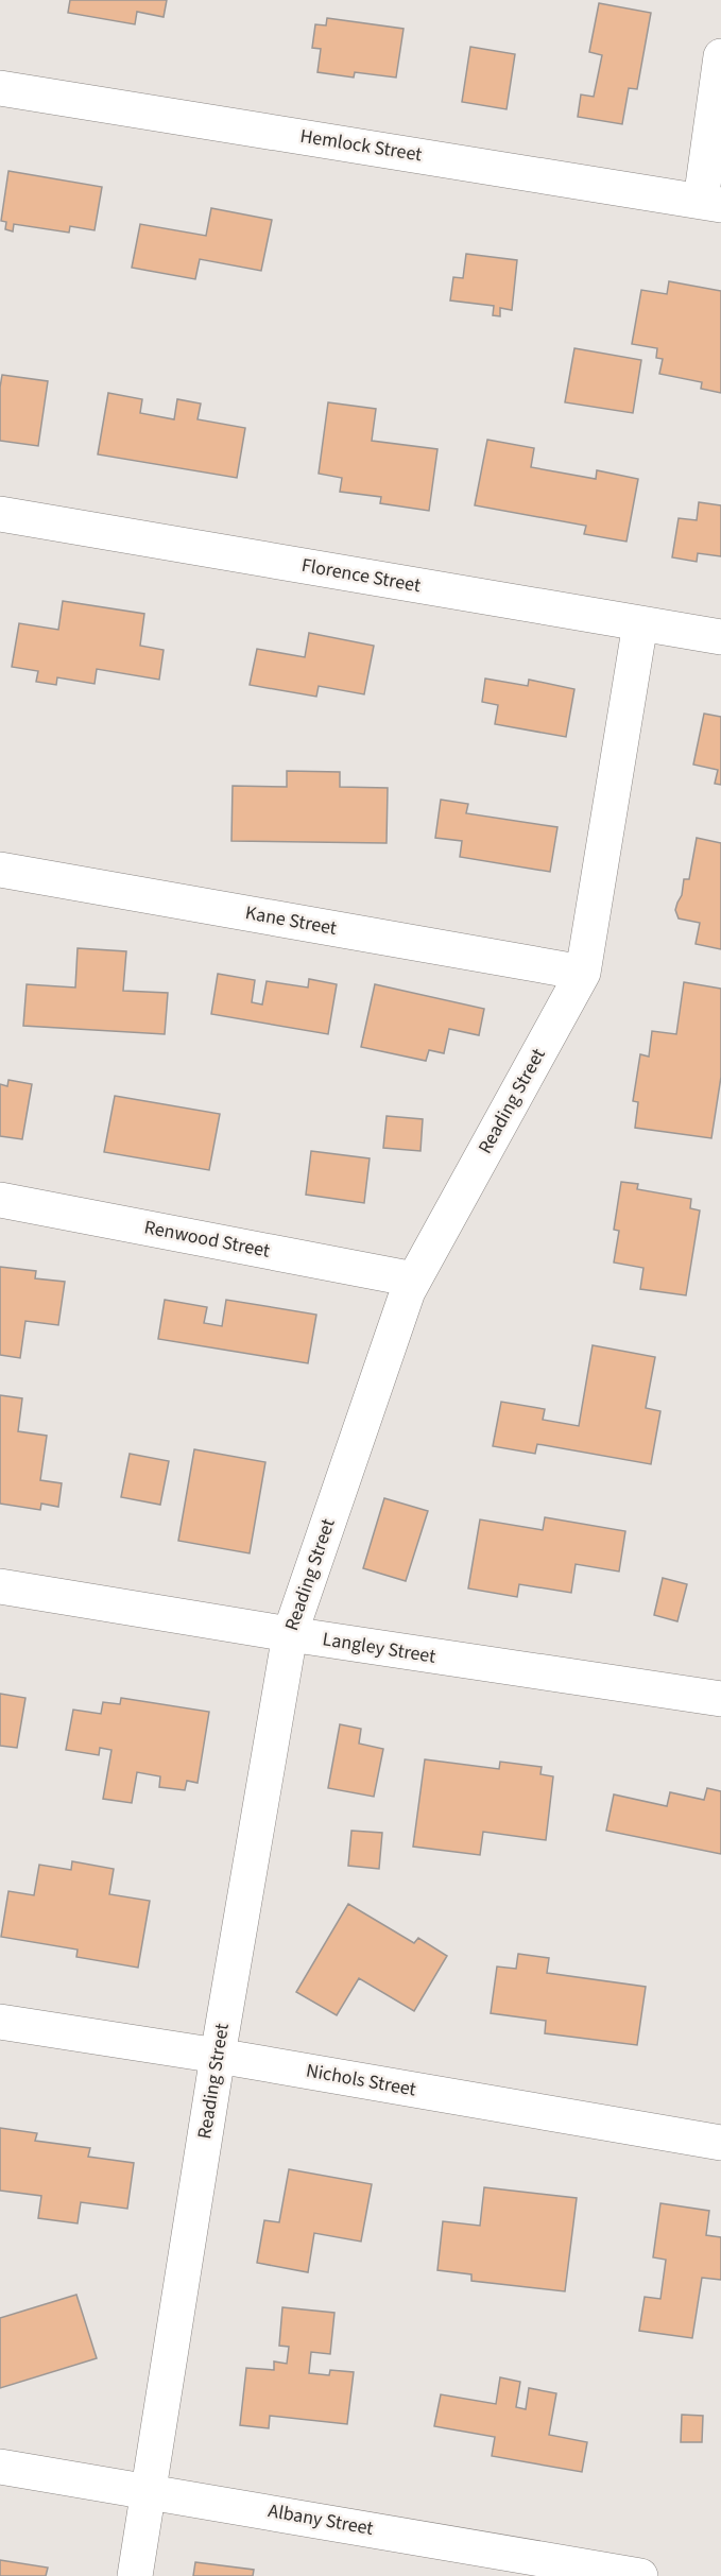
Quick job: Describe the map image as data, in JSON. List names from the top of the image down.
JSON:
{
  "streets": {
    "street": [
      "Hemlock Street",
      "Florence Street",
      "Kane Street",
      "Reading Street",
      "Renwood Street",
      "Langley Street",
      "Nichols Street",
      "Albany Street"
    ]
  },
  "crossings": [
    ["Florence Street", "Reading Street"],
    ["Kane Street", "Reading Street"],
    ["Reading Street", "Renwood Street"],
    ["Reading Street", "Langley Street"],
    ["Reading Street", "Nichols Street"],
    ["Reading Street", "Albany Street"]
  ]
}
